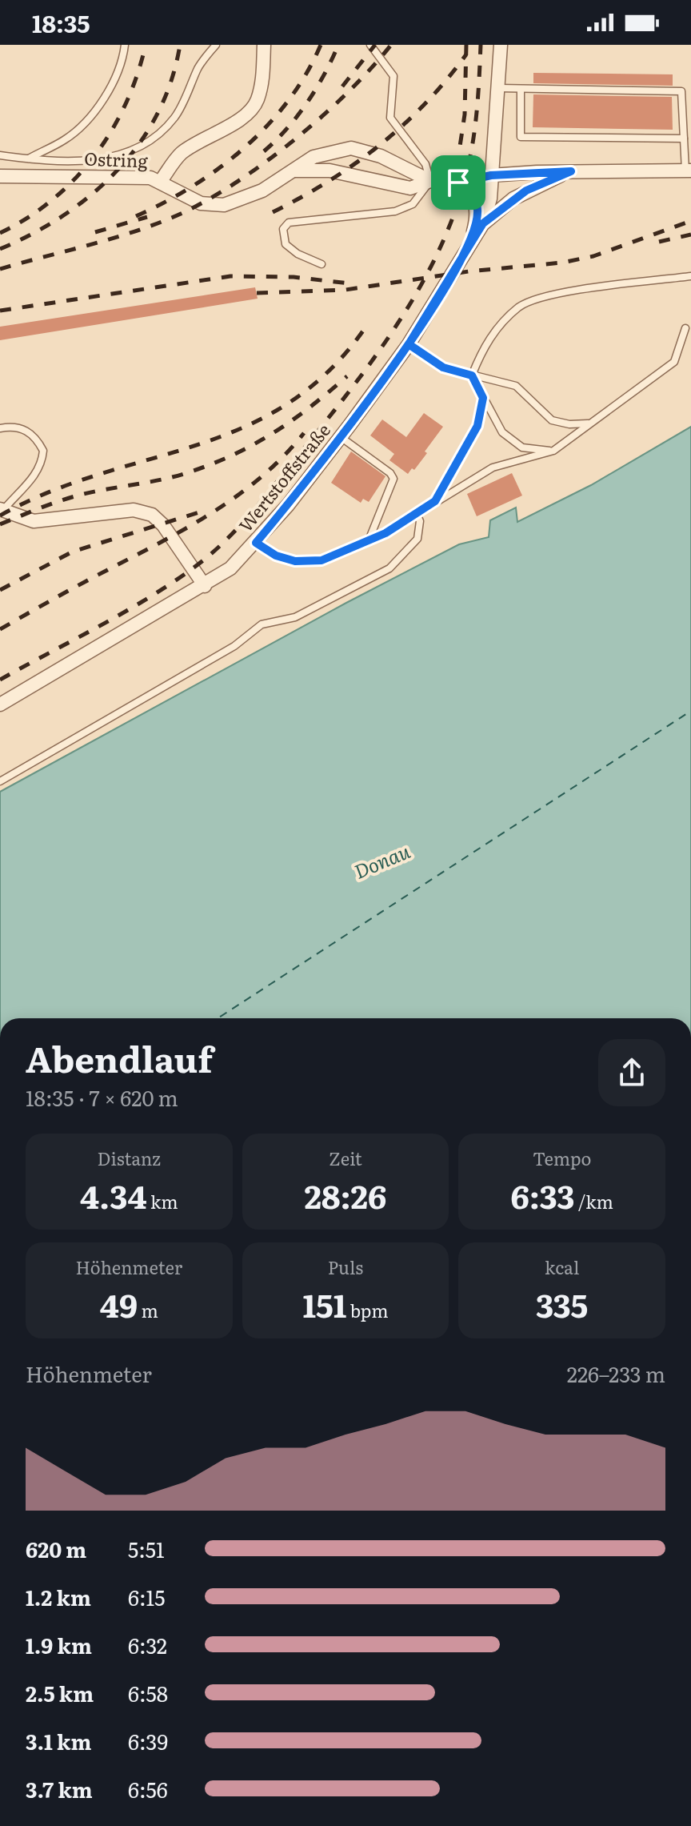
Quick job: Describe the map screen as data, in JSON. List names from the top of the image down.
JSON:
{
  "streets": {
    "street": ["Ostring", "Wertstoffstraße"]
  },
  "crossings": [
    ["Ostring", "Wertstoffstraße"]
  ],
  "water": ["Donau"],
  "page": {
    "status": "18:35",
    "heading": ["Abendlauf", "18:35 · 7 × 620 m"],
    "stats": [
      ["Distanz", "4.34 km"],
      ["Zeit", "28:26"],
      ["Tempo", "6:33 /km"],
      ["Höhenmeter", "49 m"],
      ["Puls", "151 bpm"],
      ["kcal", "335"]
    ],
    "chart": ["Höhenmeter", "226–233 m"],
    "list": [
      {
        "name": "620 m",
        "note": "5:51"
      },
      {
        "name": "1.2 km",
        "note": "6:15"
      },
      {
        "name": "1.9 km",
        "note": "6:32"
      },
      {
        "name": "2.5 km",
        "note": "6:58"
      },
      {
        "name": "3.1 km",
        "note": "6:39"
      },
      {
        "name": "3.7 km",
        "note": "6:56"
      }
    ]
  }
}
